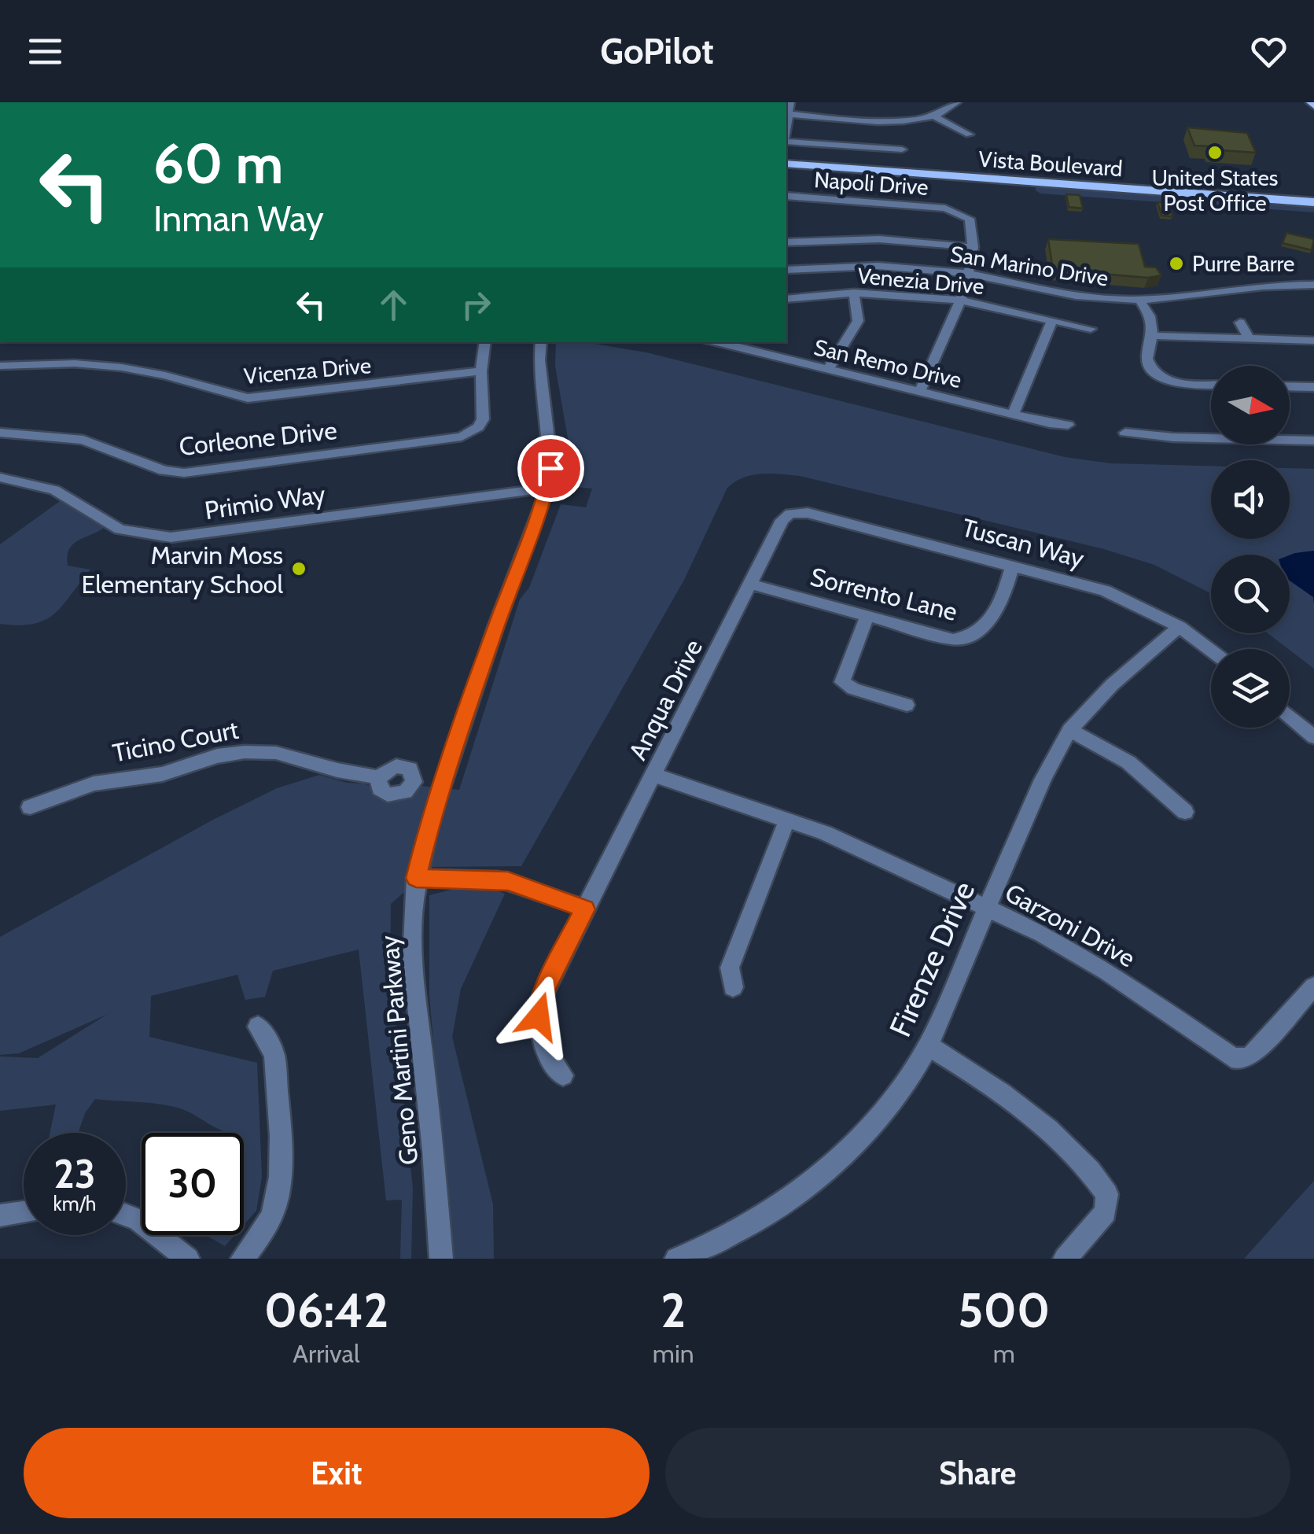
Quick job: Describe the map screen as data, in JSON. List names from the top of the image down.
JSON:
{
  "streets": {
    "main road": ["Vista Boulevard"],
    "street": [
      "Napoli Drive",
      "San Marino Drive",
      "Venezia Drive",
      "San Remo Drive",
      "Vicenza Drive",
      "Corleone Drive",
      "Primio Way",
      "Tuscan Way",
      "Sorrento Lane",
      "Anqua Drive",
      "Ticino Court",
      "Garzoni Drive",
      "Firenze Drive",
      "Geno Martini Parkway"
    ]
  },
  "crossings": [
    ["Vicenza Drive", "Corleone Drive"],
    ["Primio Way", "Geno Martini Parkway"],
    ["Tuscan Way", "Sorrento Lane"],
    ["Tuscan Way", "Anqua Drive"],
    ["Tuscan Way", "Firenze Drive"],
    ["Sorrento Lane", "Anqua Drive"],
    ["Anqua Drive", "Garzoni Drive"],
    ["Ticino Court", "Geno Martini Parkway"],
    ["Garzoni Drive", "Firenze Drive"]
  ],
  "places": ["United States Post Office", "Purre Barre", "Marvin Moss Elementary School"],
  "north": "right",
  "page": {
    "header": "GoPilot",
    "turn": ["60 m", "Inman Way"],
    "speed": "23 km/h",
    "limit": "30",
    "eta": [
      "06:42",
      "Arrival",
      "2",
      "min",
      "500",
      "m"
    ],
    "buttons": ["Exit", "Share"]
  }
}
